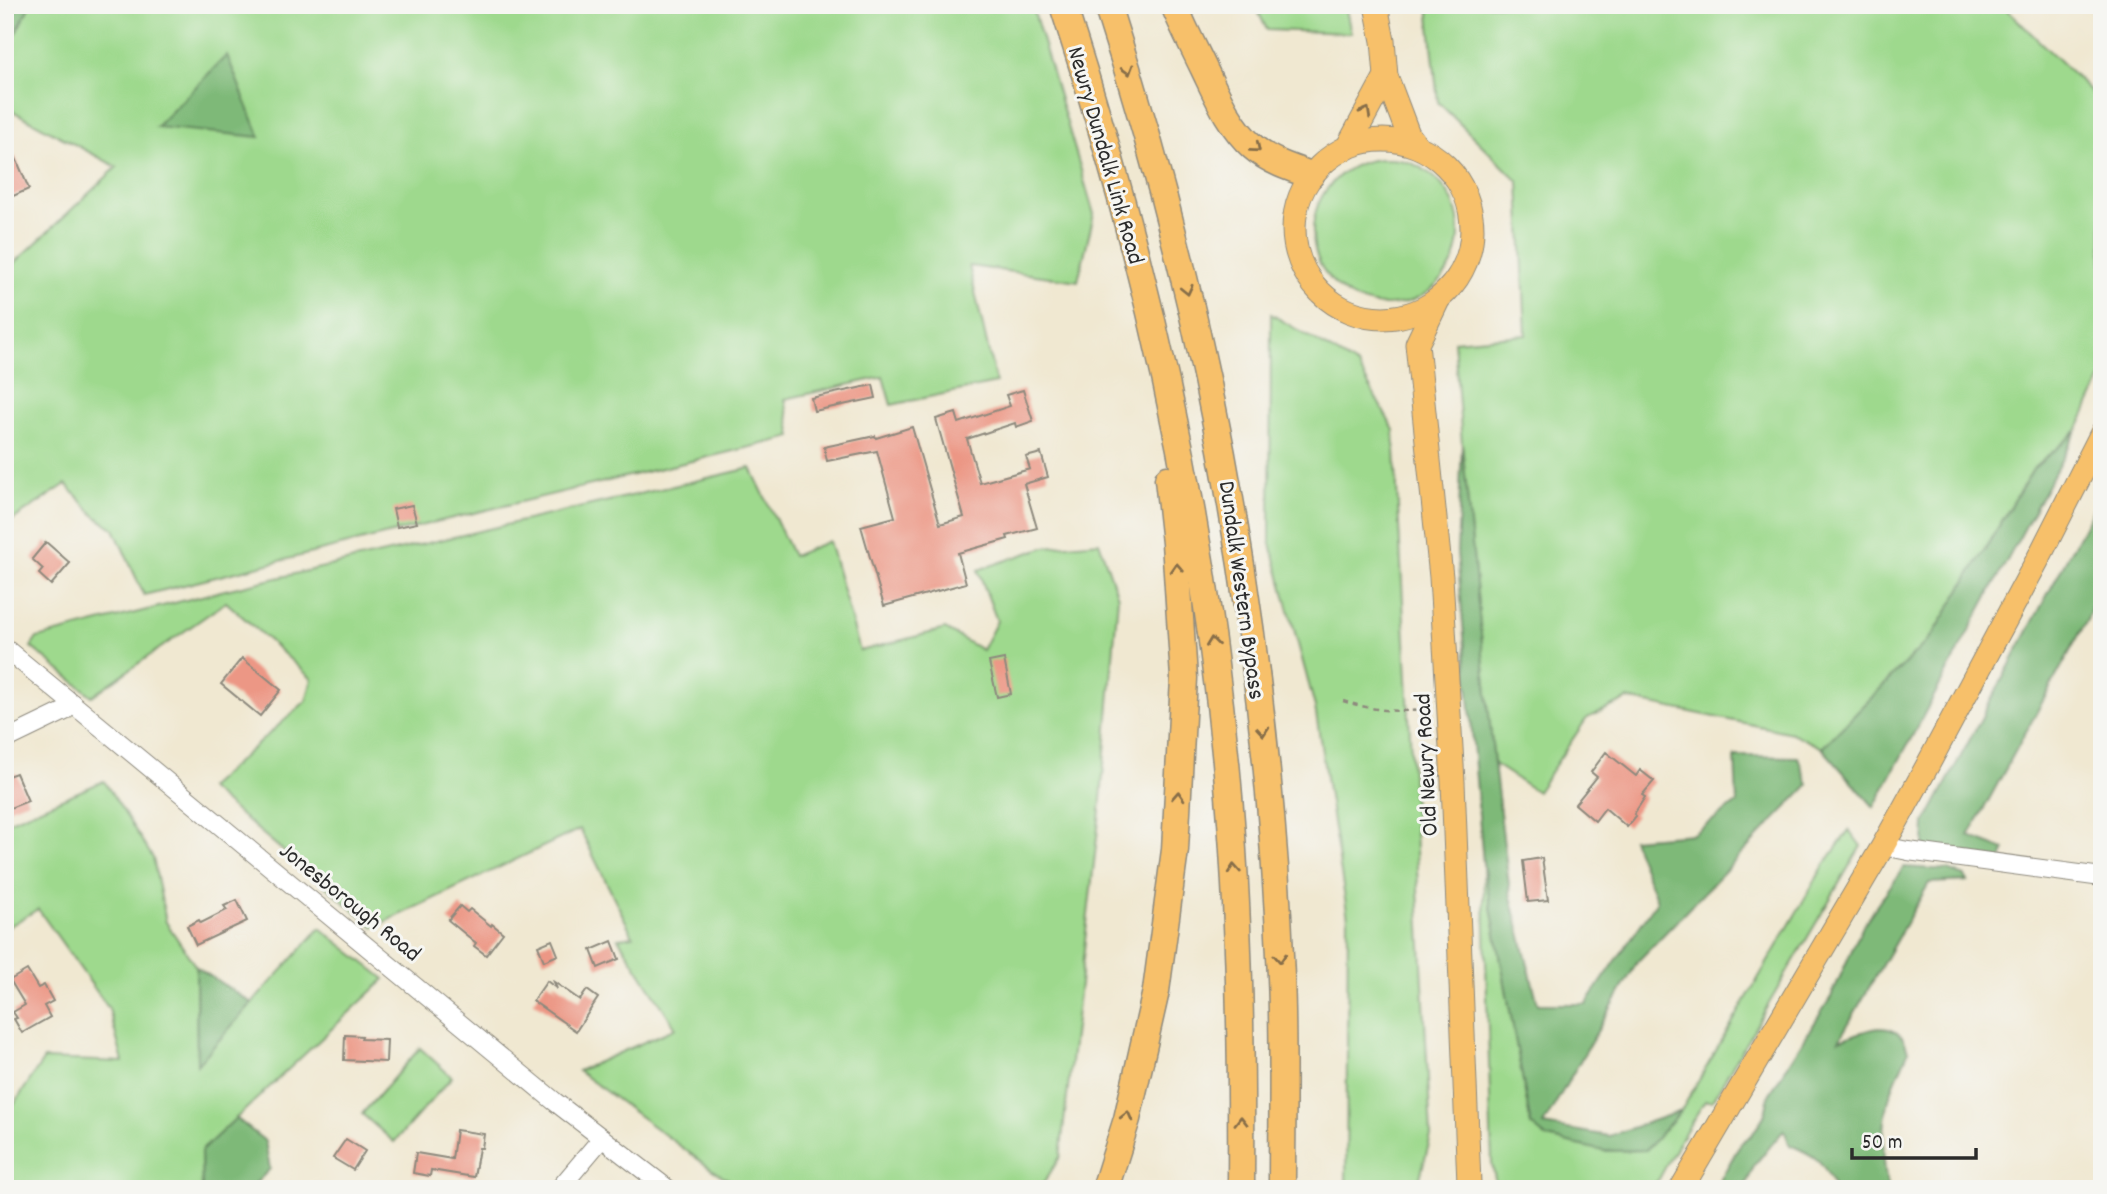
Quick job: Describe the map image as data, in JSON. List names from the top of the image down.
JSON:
{
  "streets": {
    "highway": ["Newry Dundalk Link Road", "Dundalk Western Bypass"],
    "main road": ["Old Newry Road"],
    "street": ["Jonesborough Road"]
  },
  "crossings": [
    ["Newry Dundalk Link Road", "Dundalk Western Bypass"]
  ],
  "scale_bar": "50 m"
}
